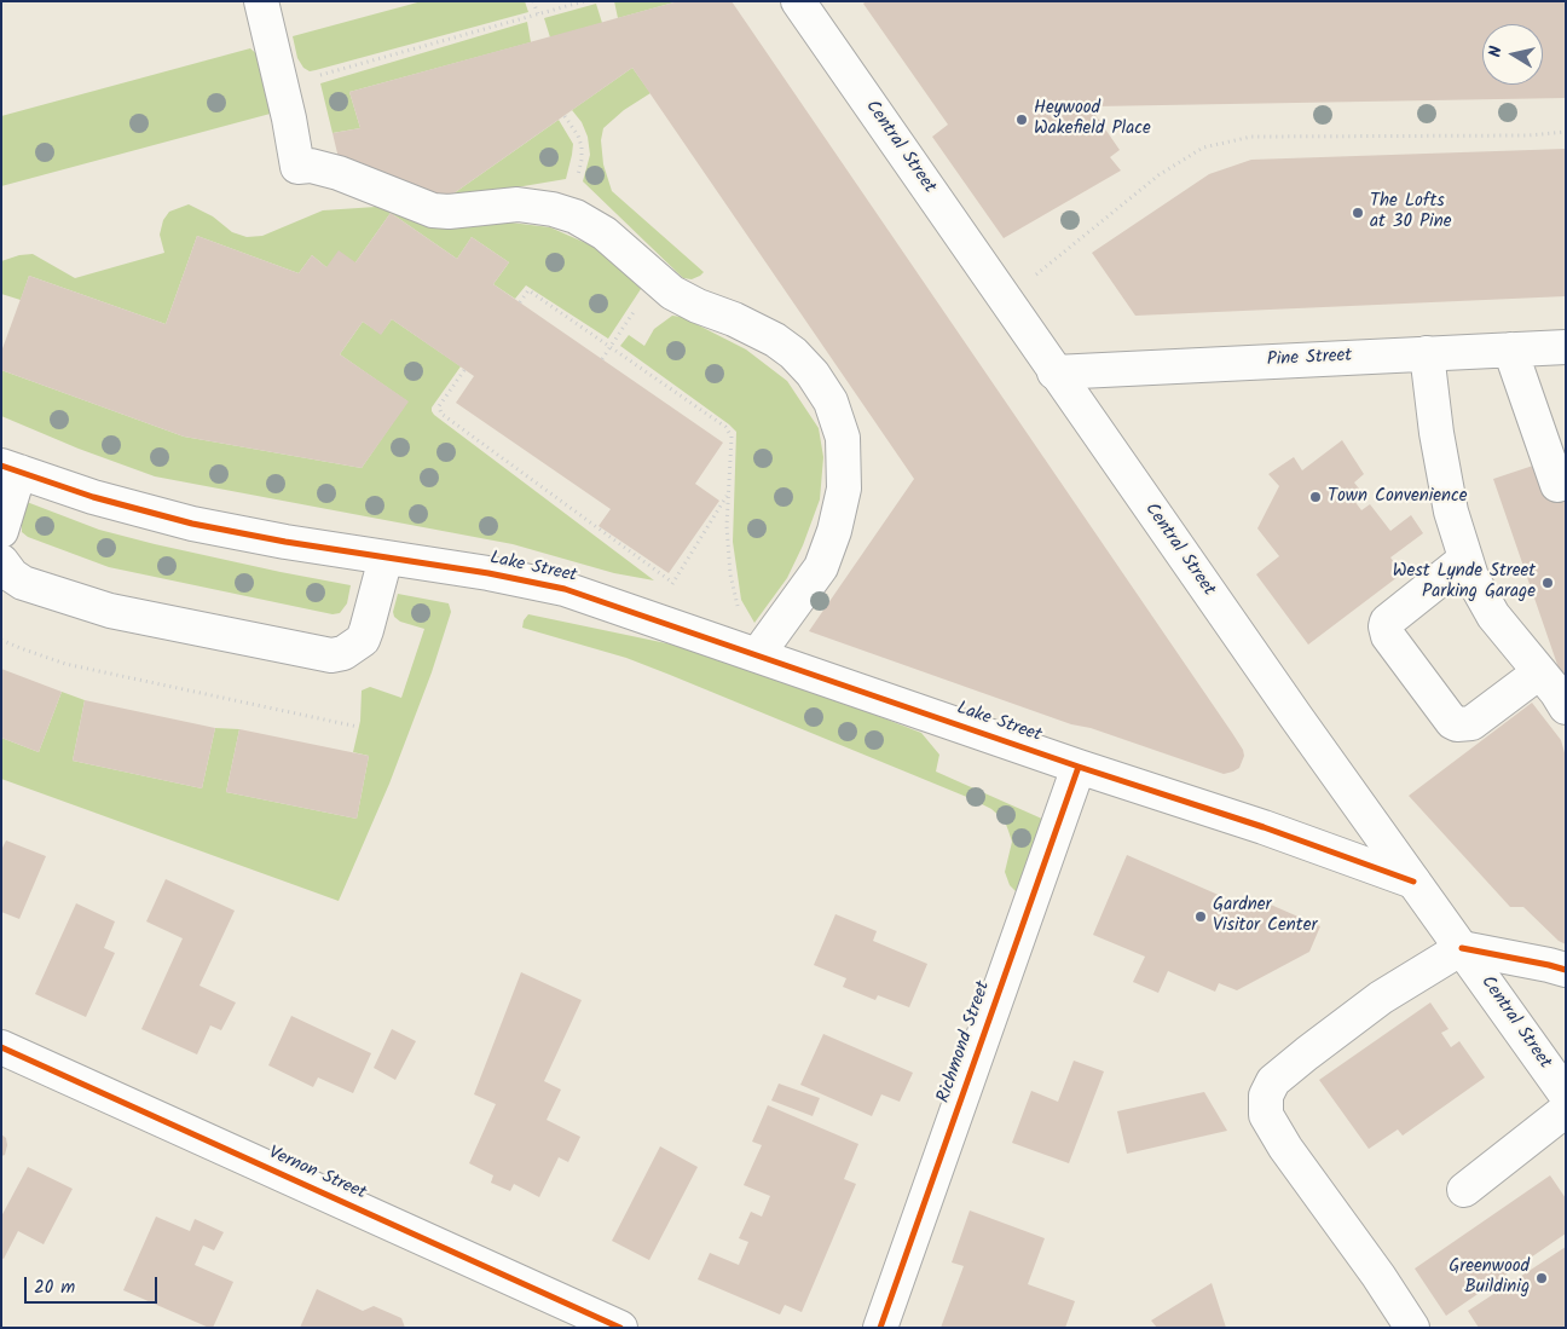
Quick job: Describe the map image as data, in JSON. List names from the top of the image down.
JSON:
{
  "streets": {
    "street": [
      "Central Street",
      "Pine Street",
      "Lake Street",
      "Richmond Street",
      "Vernon Street"
    ]
  },
  "crossings": [
    ["Central Street", "Pine Street"],
    ["Central Street", "Lake Street"],
    ["Lake Street", "Richmond Street"]
  ],
  "places": [
    "Heywood Wakefield Place",
    "The Lofts at 30 Pine",
    "Town Convenience",
    "West Lynde Street Parking Garage",
    "Gardner Visitor Center",
    "Greenwood Buildinig"
  ],
  "scale_bar": "20 m",
  "north": "left"
}
